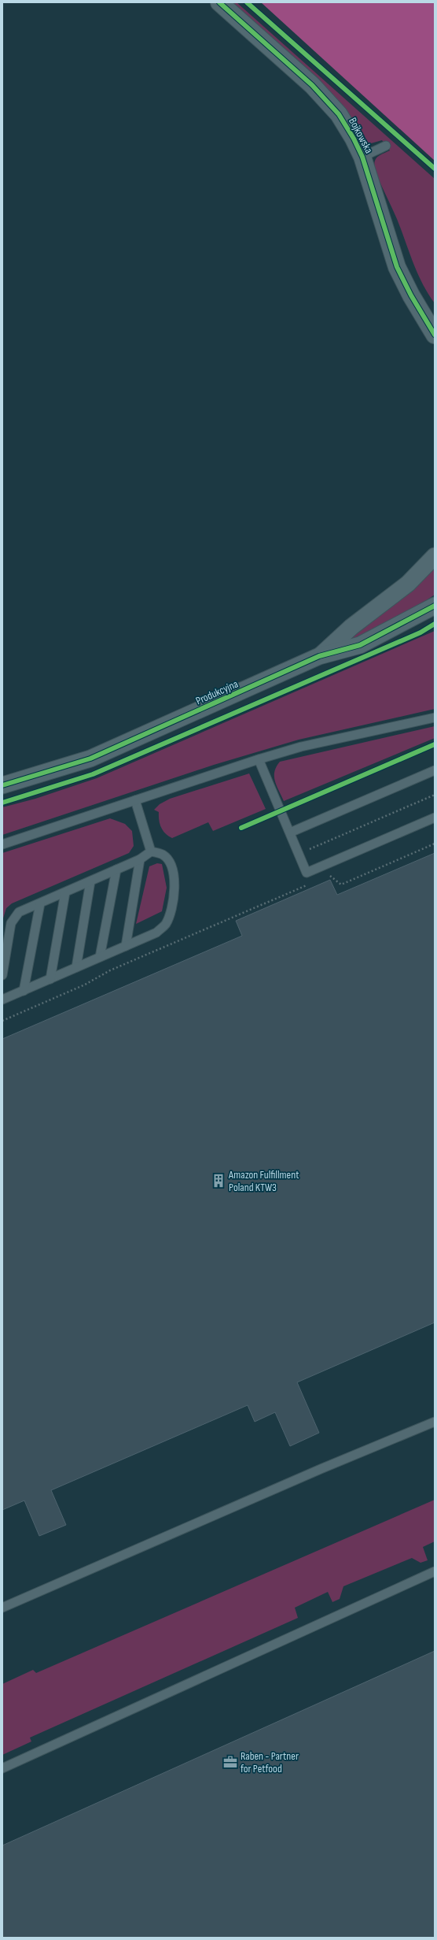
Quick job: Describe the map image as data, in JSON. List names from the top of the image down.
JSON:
{
  "streets": {
    "street": ["Bojkowska", "Produkcyjna"]
  },
  "places": {
    "building": ["Amazon Fulfillment Poland KTW3"],
    "office": ["Raben - Partner for Petfood"]
  }
}
